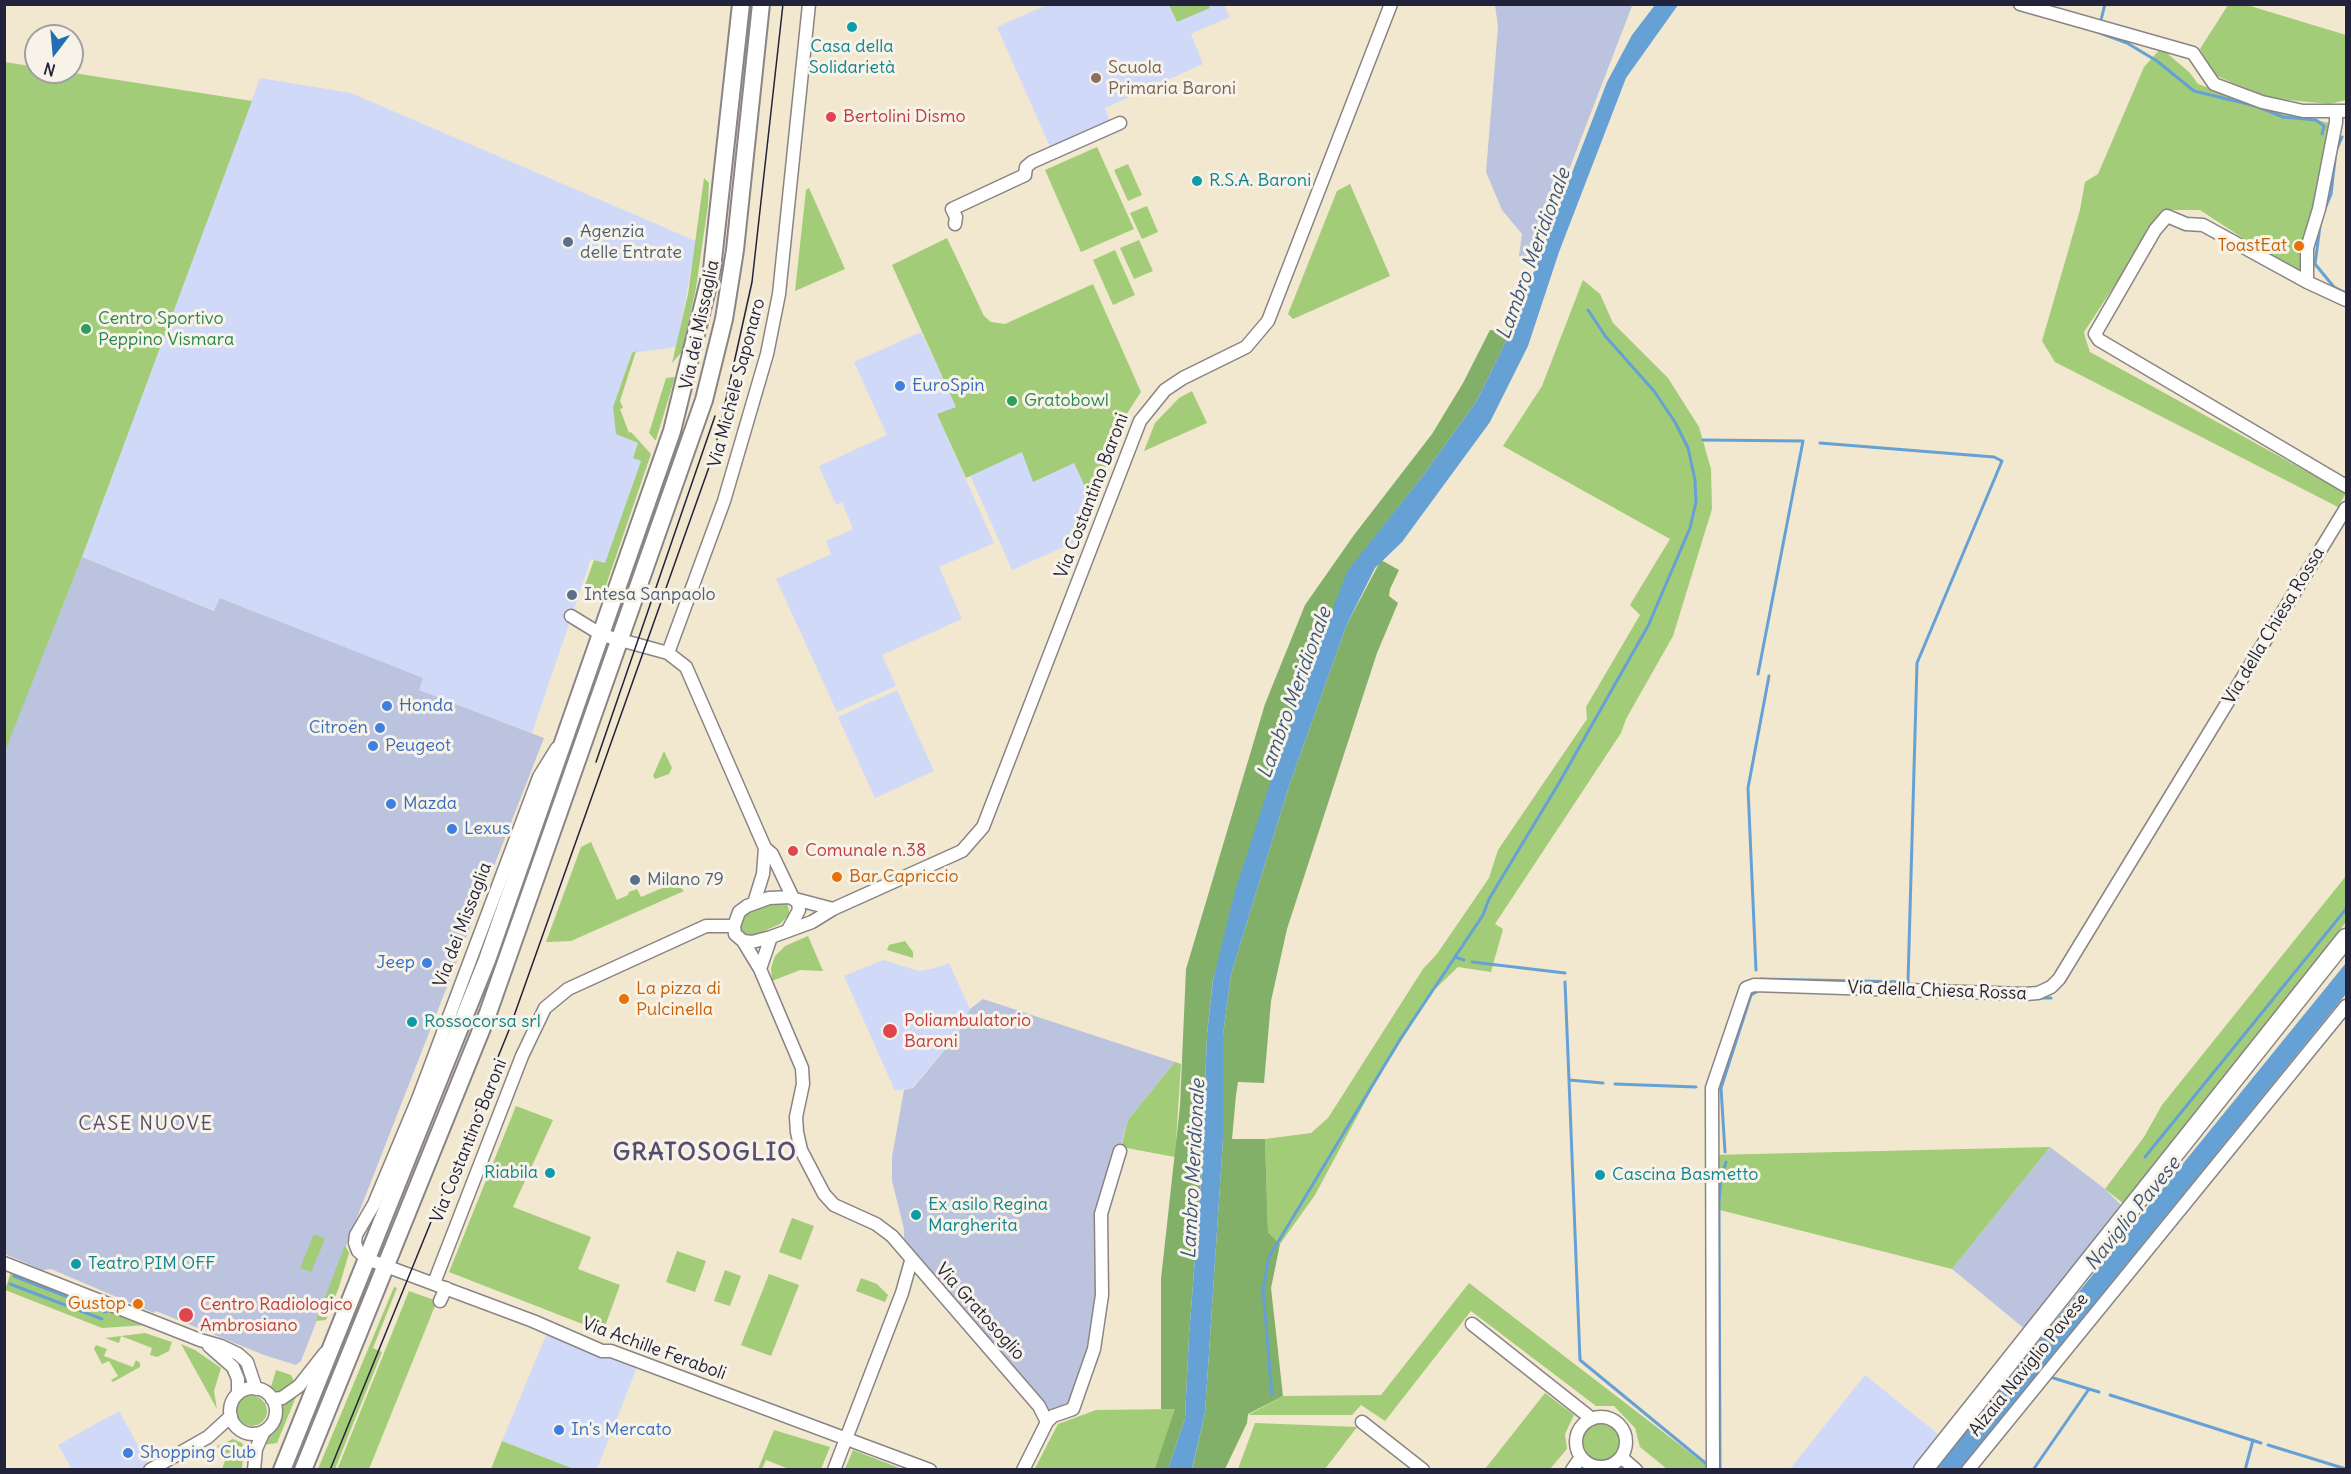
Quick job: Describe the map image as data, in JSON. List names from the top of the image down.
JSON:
{
  "streets": {
    "main road": ["Via dei Missaglia"],
    "street": [
      "Via Michele Saponaro",
      "Via Costantino Baroni",
      "Via della Chiesa Rossa",
      "Via Gratosoglio",
      "Via Achille Feraboli",
      "Alzaia Naviglio Pavese"
    ]
  },
  "crossings": [
    ["Via dei Missaglia", "Via Achille Feraboli"],
    ["Via Costantino Baroni", "Via Achille Feraboli"],
    ["Via Gratosoglio", "Via Achille Feraboli"]
  ],
  "districts": ["CASE NUOVE", "GRATOSOGLIO"],
  "water": ["Lambro Meridionale", "Naviglio Pavese"],
  "places": [
    "Casa della Solidarietà",
    "Scuola Primaria Baroni",
    "Bertolini Dismo",
    "R.S.A. Baroni",
    "Agenzia delle Entrate",
    "ToastEat",
    "Centro Sportivo Peppino Vismara",
    "EuroSpin",
    "Gratobowl",
    "Intesa Sanpaolo",
    "Honda",
    "Citroën",
    "Peugeot",
    "Mazda",
    "Lexus",
    "Comunale n.38",
    "Bar Capriccio",
    "Milano 79",
    "Jeep",
    "La pizza di Pulcinella",
    "Rossocorsa srl",
    "Poliambulatorio Baroni",
    "Riabila",
    "Cascina Basmetto",
    "Ex asilo Regina Margherita",
    "Teatro PIM OFF",
    "Gustop",
    "Centro Radiologico Ambrosiano",
    "In's Mercato",
    "Shopping Club"
  ],
  "north": "bottom"
}
